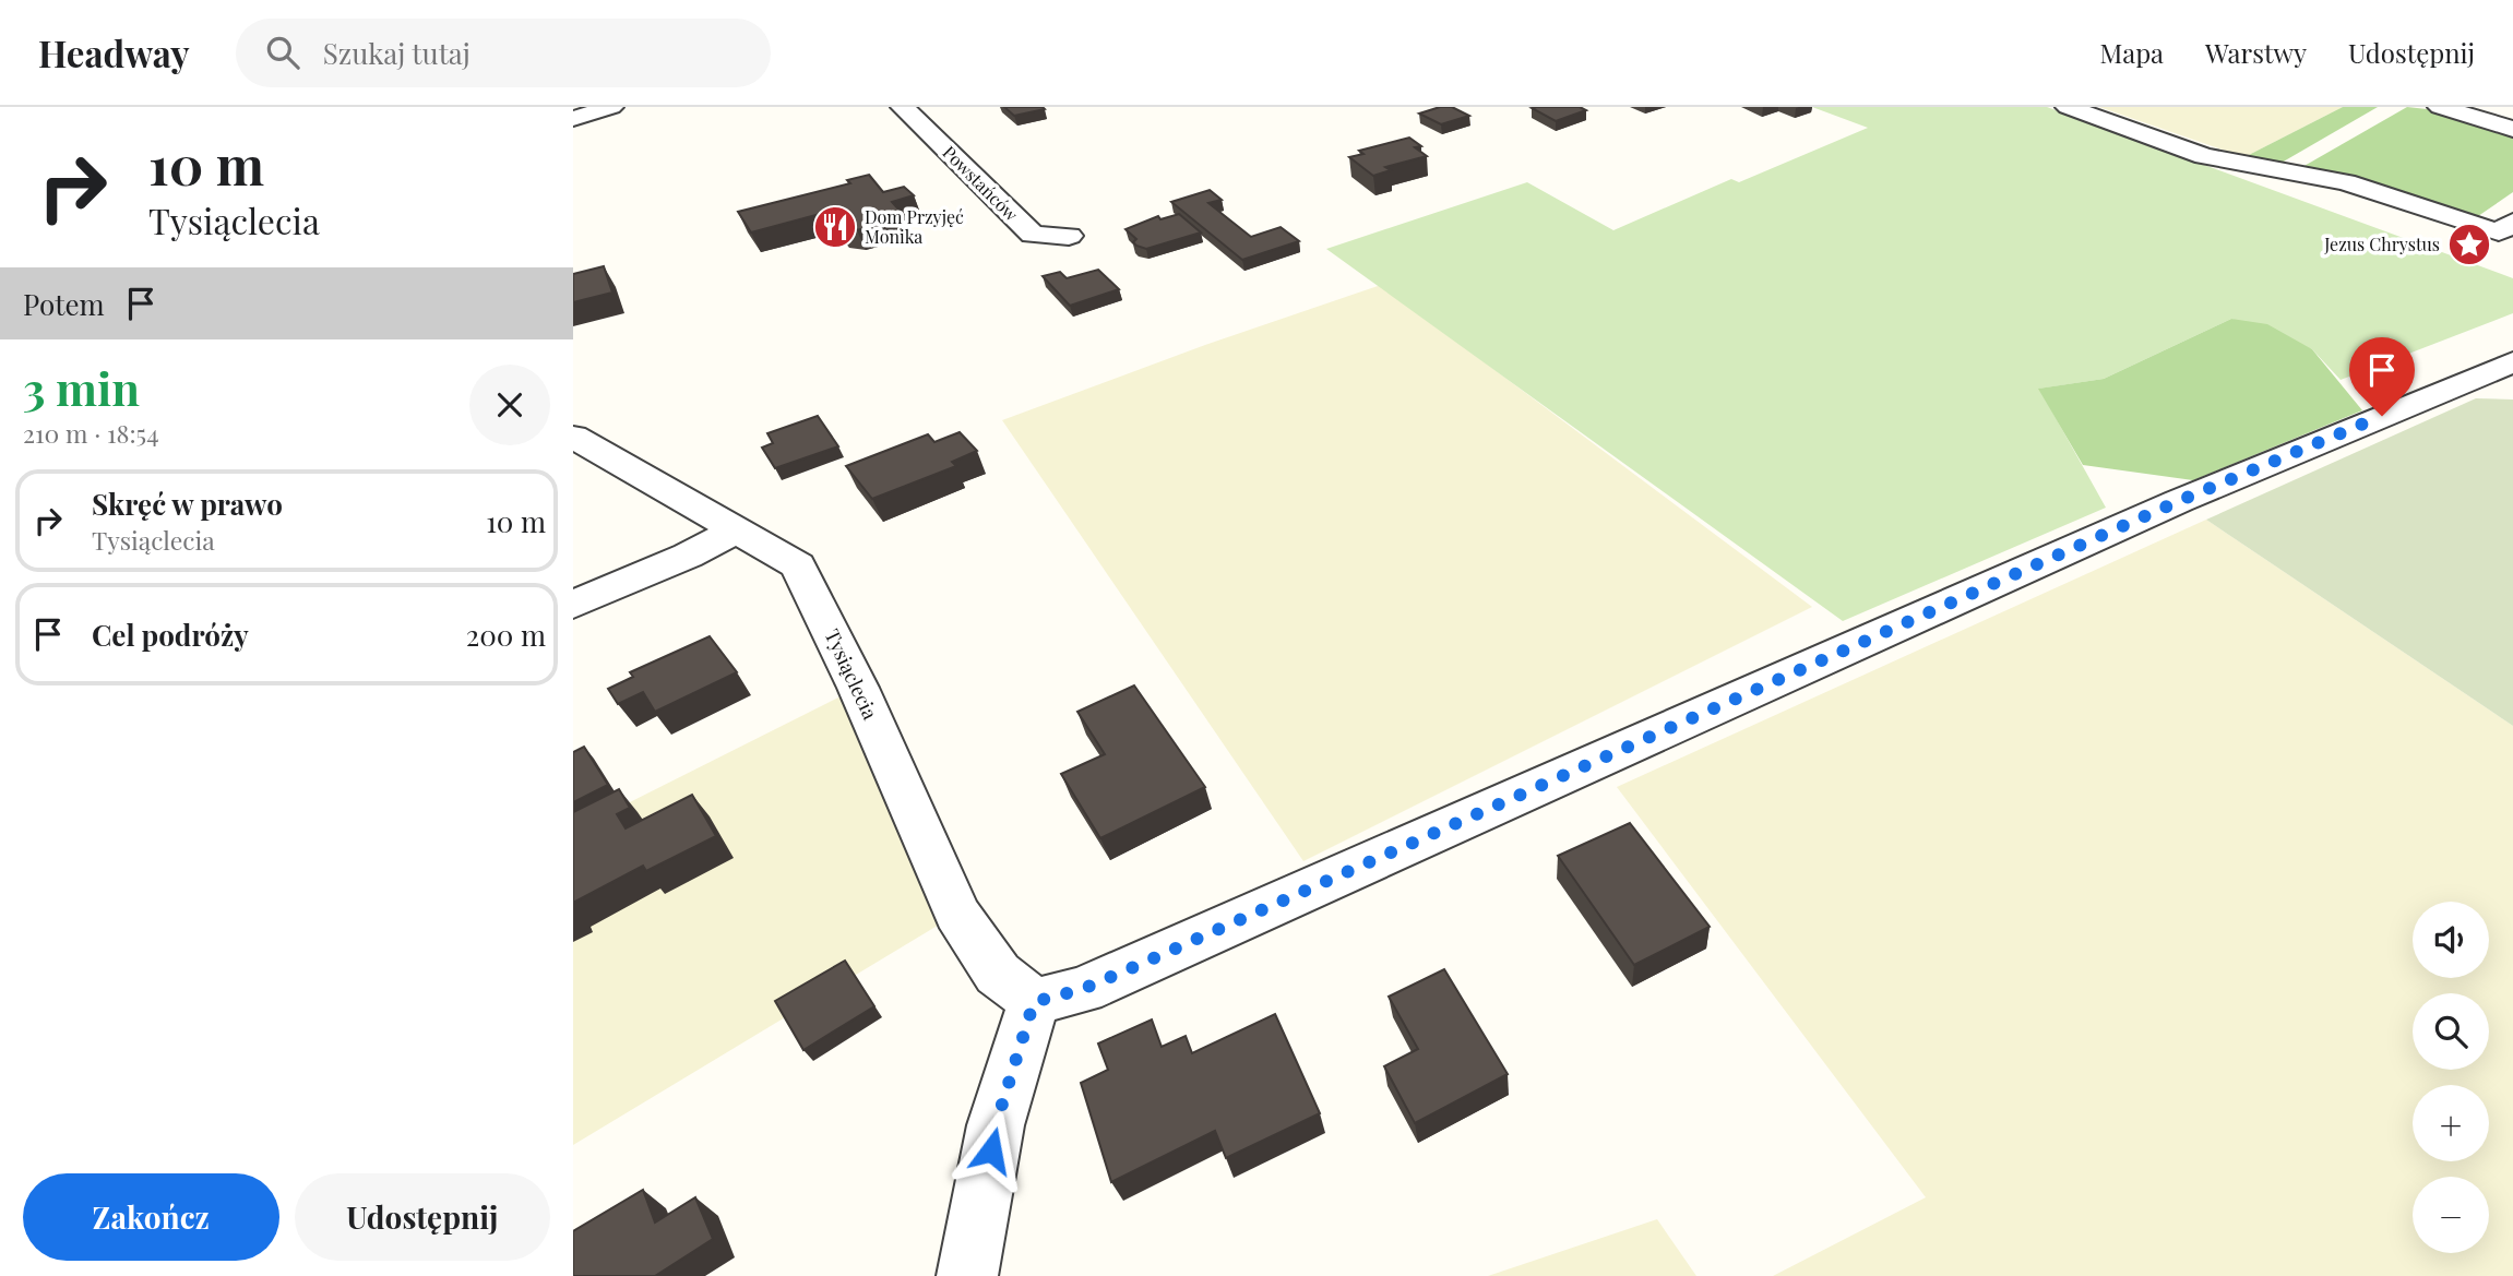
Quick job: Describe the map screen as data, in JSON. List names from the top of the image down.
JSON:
{
  "streets": {
    "street": ["Powstańców", "Tysiąclecia"]
  },
  "places": {
    "restaurant": ["Dom Przyjęć Monika"],
    "place": ["Jezus Chrystus"]
  },
  "page": {
    "header": "Headway",
    "search": "Szukaj tutaj",
    "nav": ["Mapa", "Warstwy", "Udostępnij"],
    "turn": ["10 m", "Tysiąclecia"],
    "then": "Potem",
    "heading": ["3 min", "210 m · 18:54"],
    "list": [
      {
        "name": "Skręć w prawo",
        "note": "Tysiąclecia",
        "value": "10 m"
      },
      {
        "name": "Cel podróży",
        "value": "200 m"
      }
    ],
    "map_buttons": ["+", "−"],
    "buttons": ["Zakończ", "Udostępnij"]
  }
}
